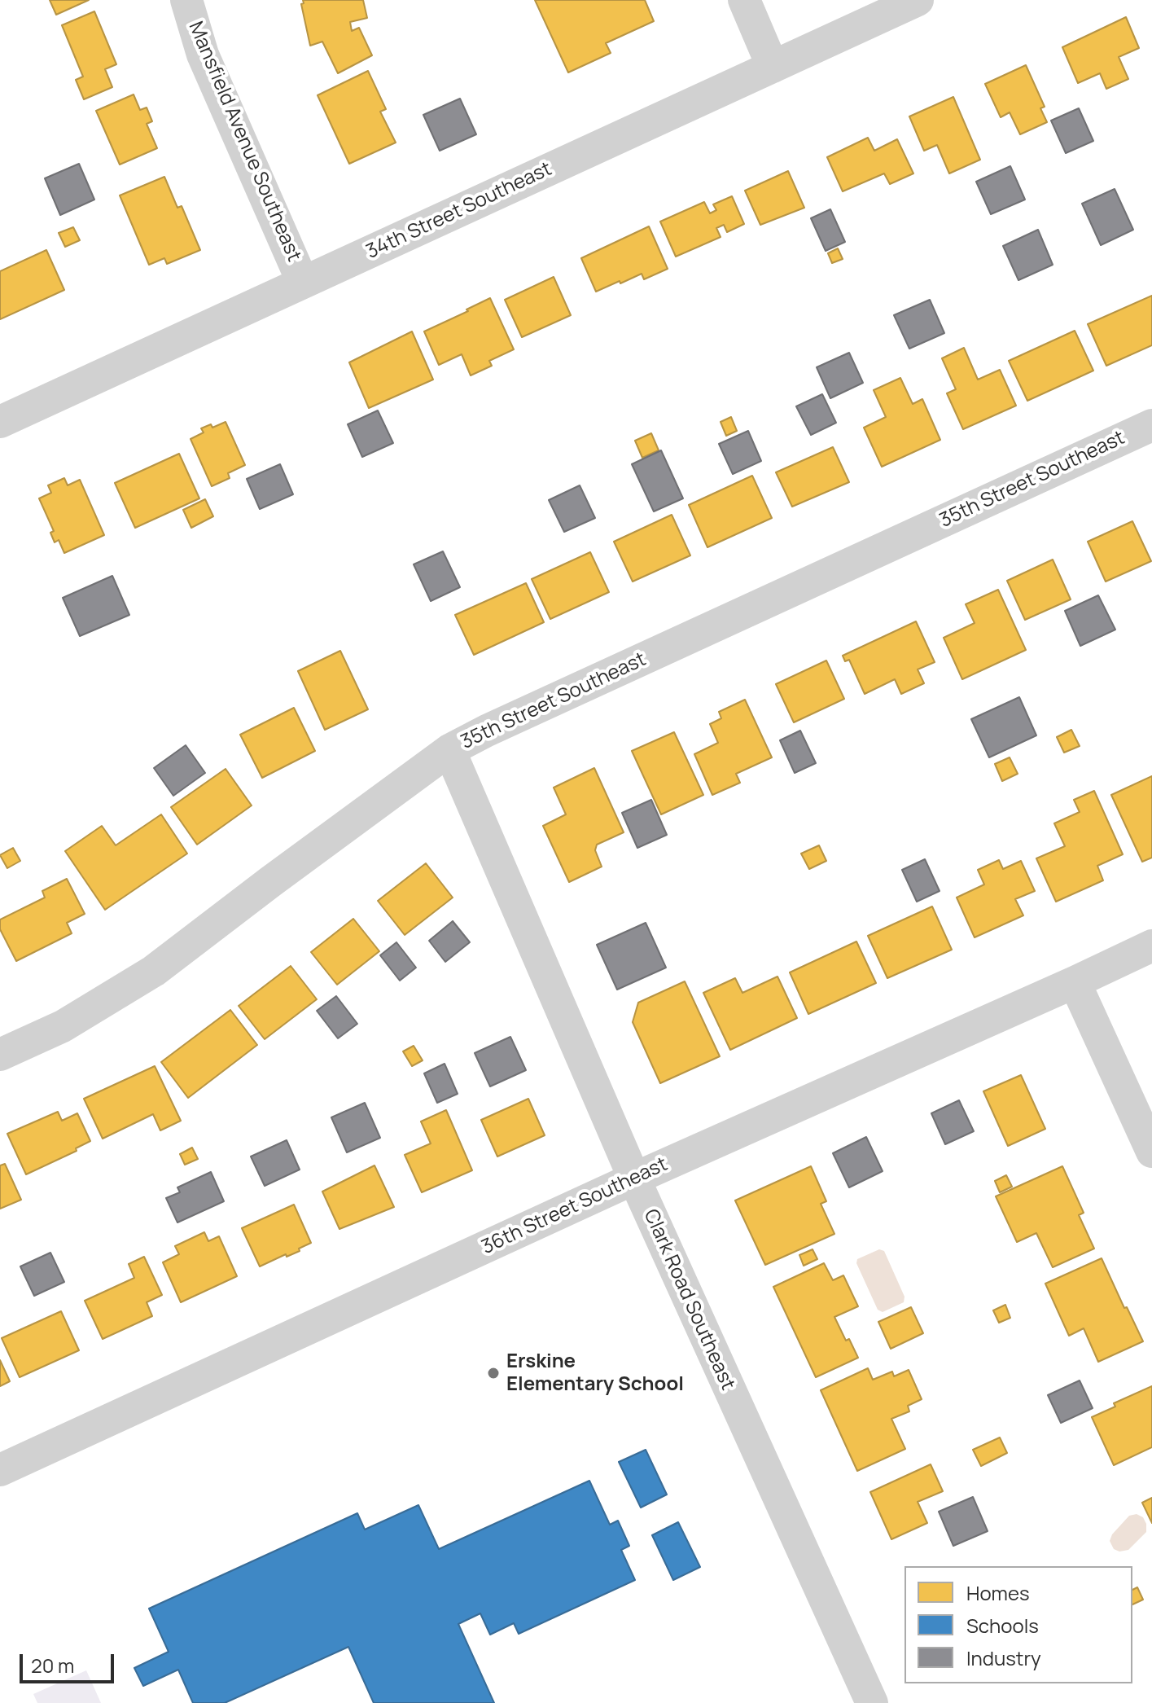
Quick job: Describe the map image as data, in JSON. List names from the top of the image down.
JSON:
{
  "streets": {
    "street": [
      "Mansfield Avenue Southeast",
      "34th Street Southeast",
      "35th Street Southeast",
      "36th Street Southeast",
      "Clark Road Southeast"
    ]
  },
  "crossings": [
    ["Mansfield Avenue Southeast", "34th Street Southeast"],
    ["35th Street Southeast", "Clark Road Southeast"],
    ["36th Street Southeast", "Clark Road Southeast"]
  ],
  "places": ["Erskine Elementary School"],
  "legend": ["Homes", "Schools", "Industry"],
  "scale_bar": "20 m"
}
